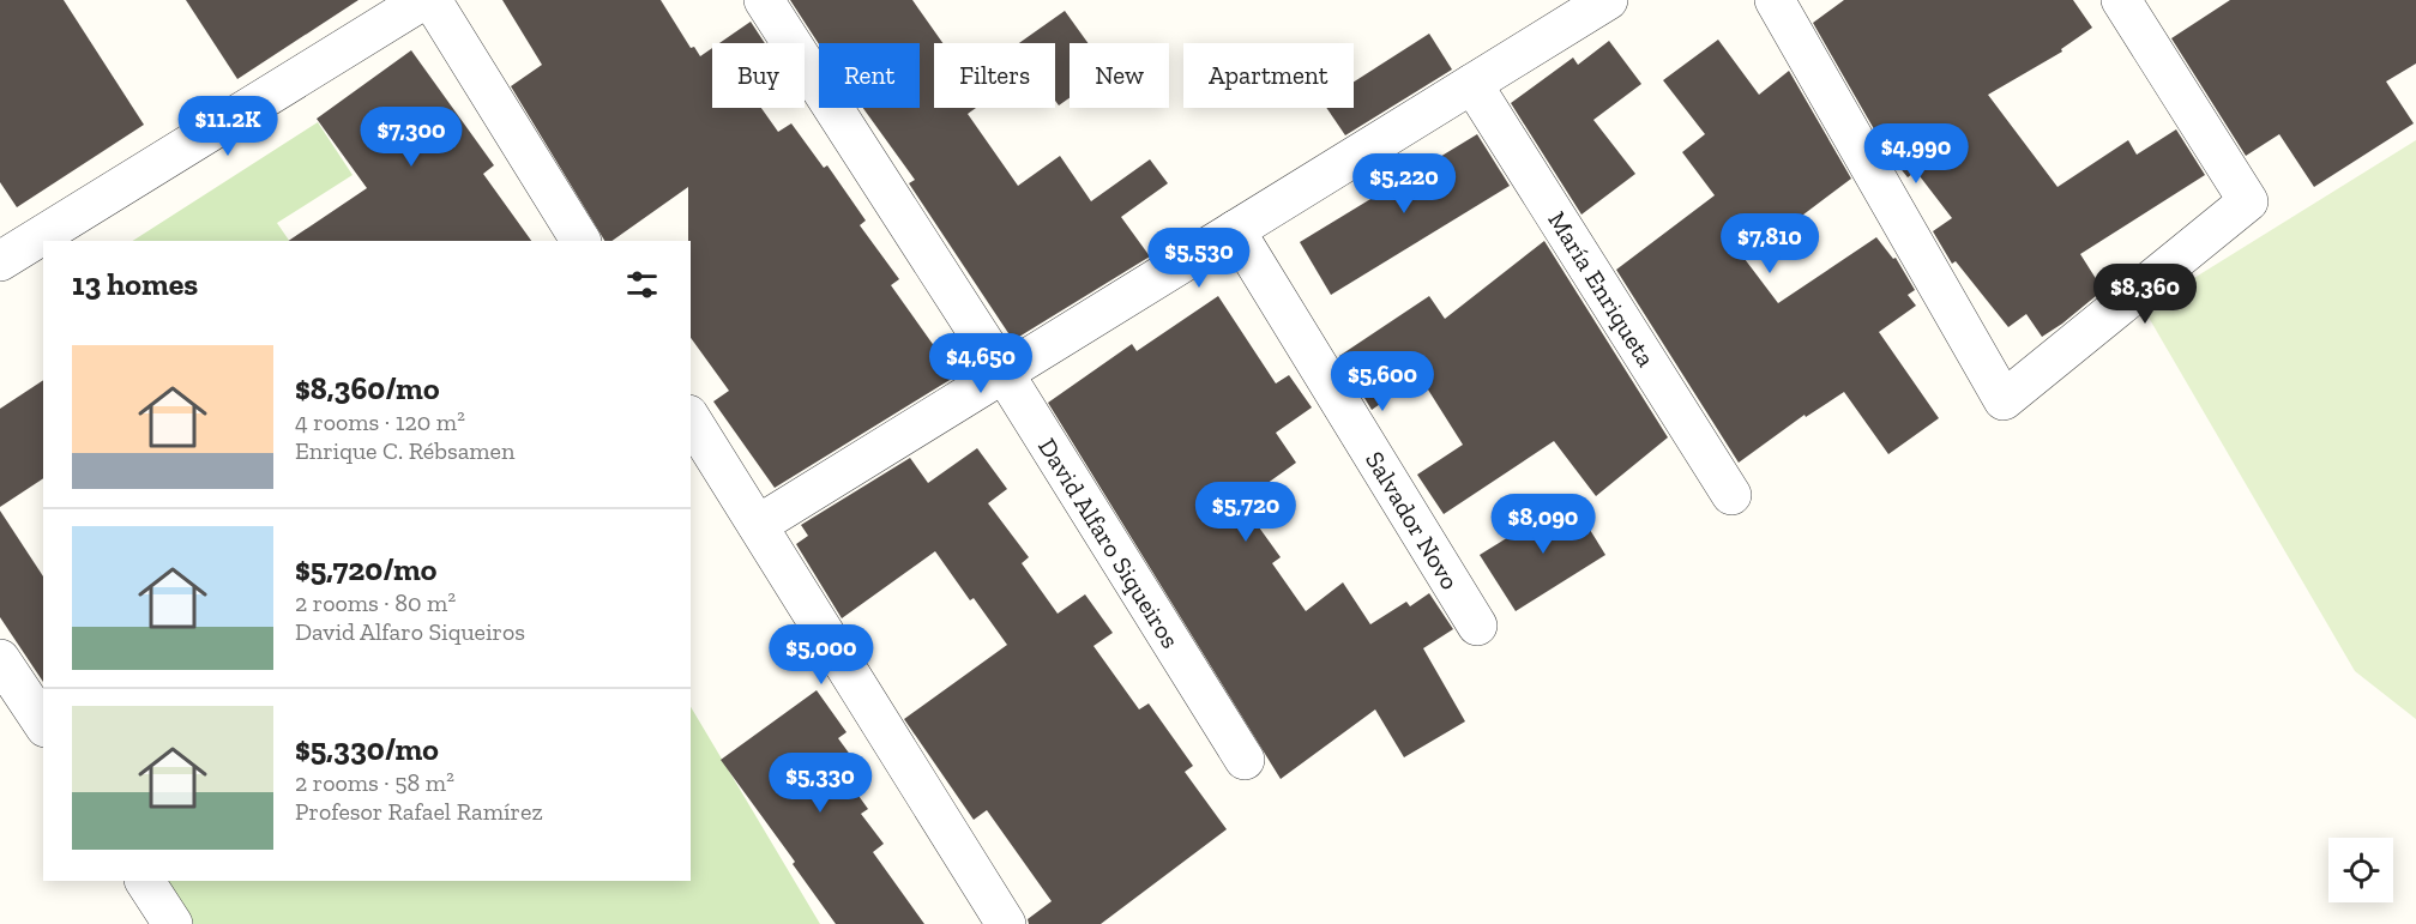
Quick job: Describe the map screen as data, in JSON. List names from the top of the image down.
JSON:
{
  "streets": {
    "street": ["María Enriqueta", "Salvador Novo", "David Alfaro Siqueiros"]
  },
  "page": {
    "chip": [
      "Buy",
      "Rent",
      "Filters",
      "New",
      "Apartment"
    ],
    "price": [
      "$11.2K",
      "$7,300",
      "$4,990",
      "$5,220",
      "$7,810",
      "$5,530",
      "$8,360",
      "$4,650",
      "$5,600",
      "$5,720",
      "$8,090",
      "$5,000",
      "$5,330"
    ],
    "heading": "13 homes",
    "list": [
      {
        "name": "$8,360/mo",
        "note": "4 rooms · 120 m² · Enrique C. Rébsamen"
      },
      {
        "name": "$5,720/mo",
        "note": "2 rooms · 80 m² · David Alfaro Siqueiros"
      },
      {
        "name": "$5,330/mo",
        "note": "2 rooms · 58 m² · Profesor Rafael Ramírez"
      }
    ]
  }
}
